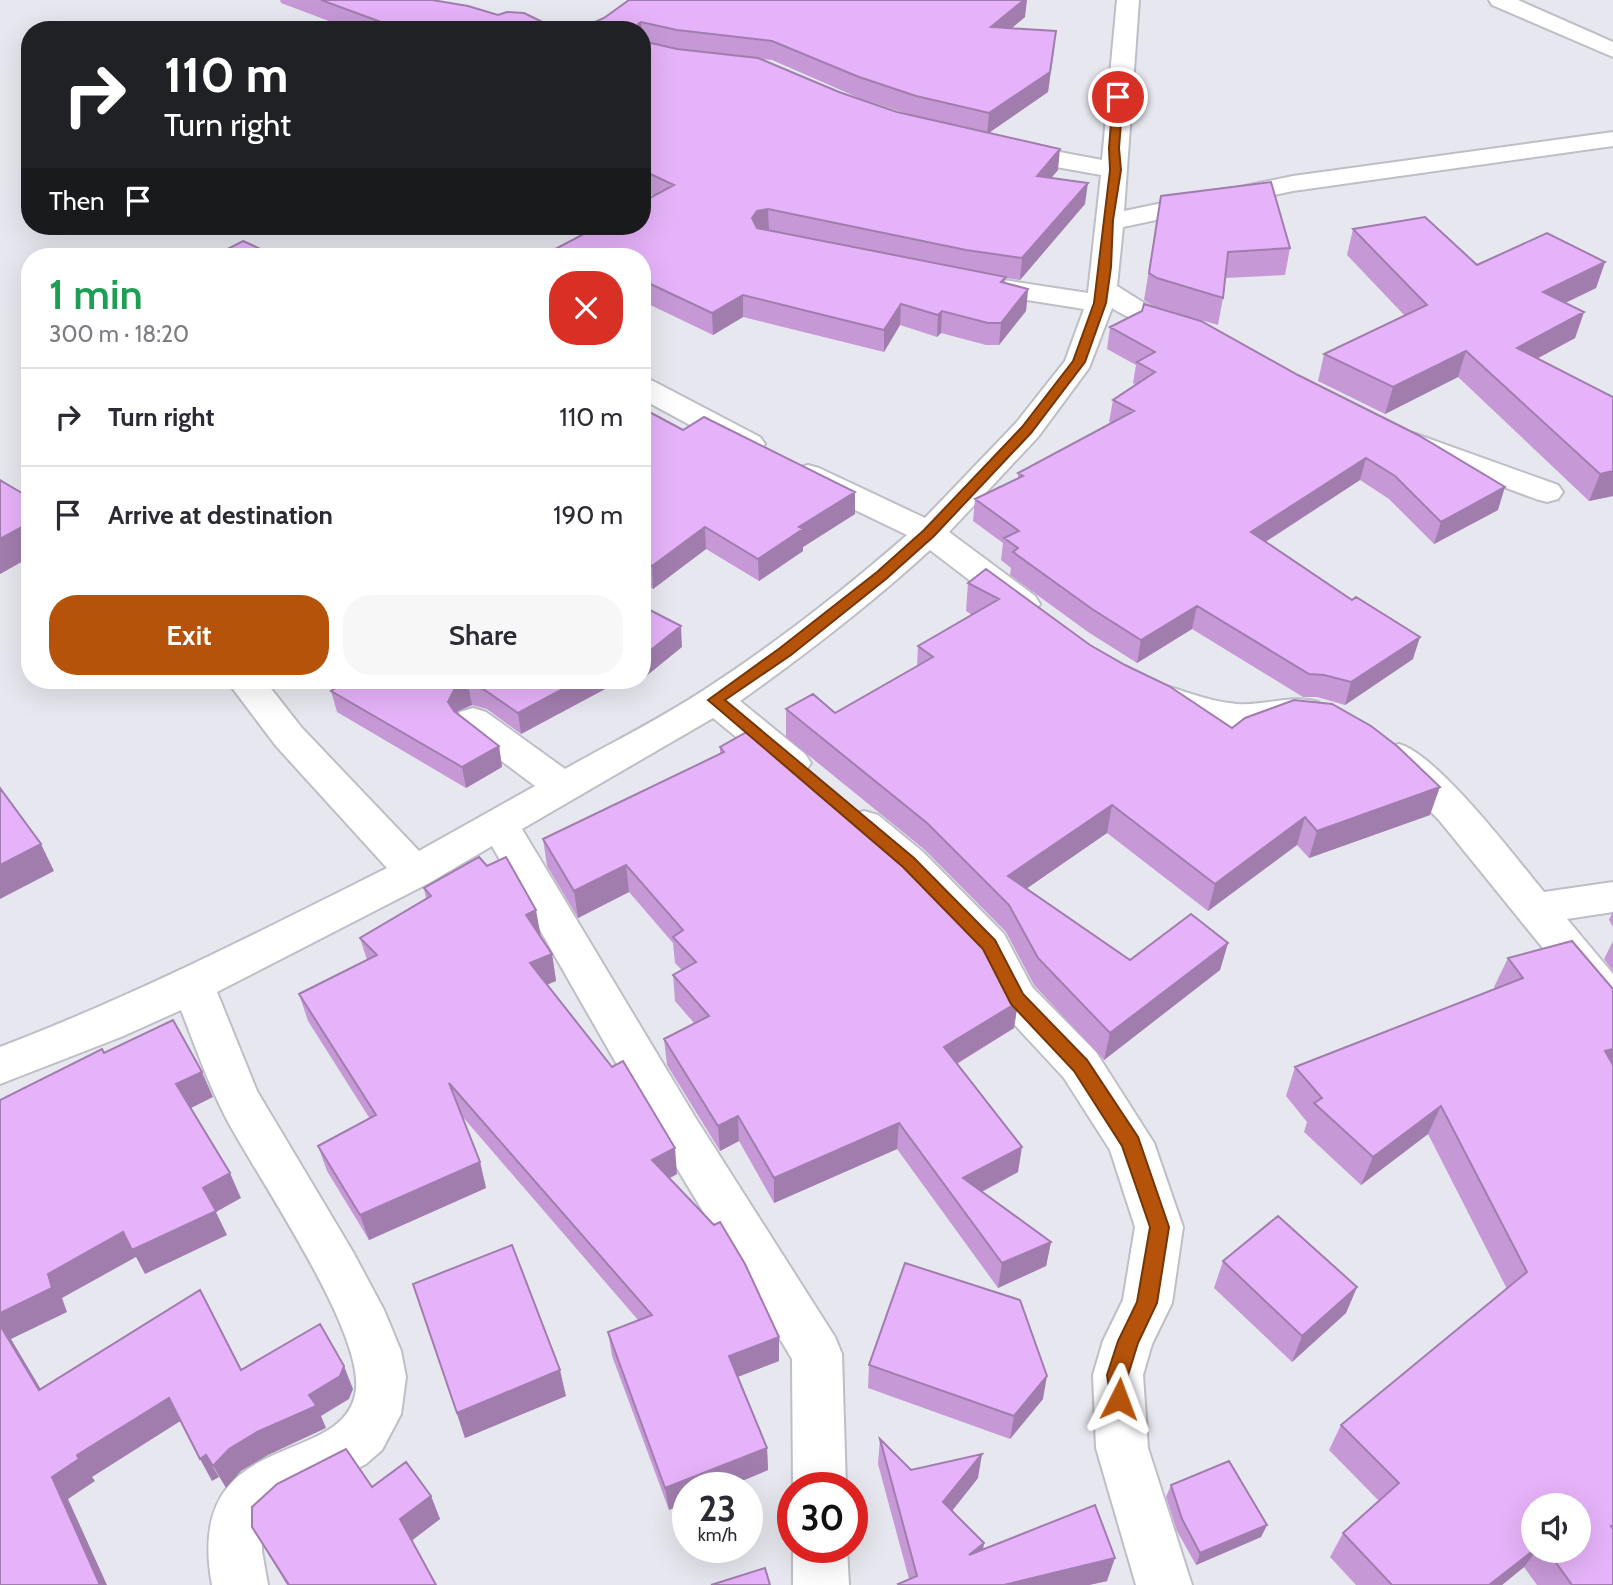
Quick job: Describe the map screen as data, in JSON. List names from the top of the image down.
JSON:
{
  "page": {
    "turn": ["110 m", "Turn right"],
    "then": "Then",
    "heading": ["1 min", "300 m · 18:20"],
    "list": [
      {
        "name": "Turn right",
        "value": "110 m"
      },
      {
        "name": "Arrive at destination",
        "value": "190 m"
      }
    ],
    "buttons": ["Exit", "Share"],
    "speed": "23 km/h",
    "limit": "30"
  }
}
